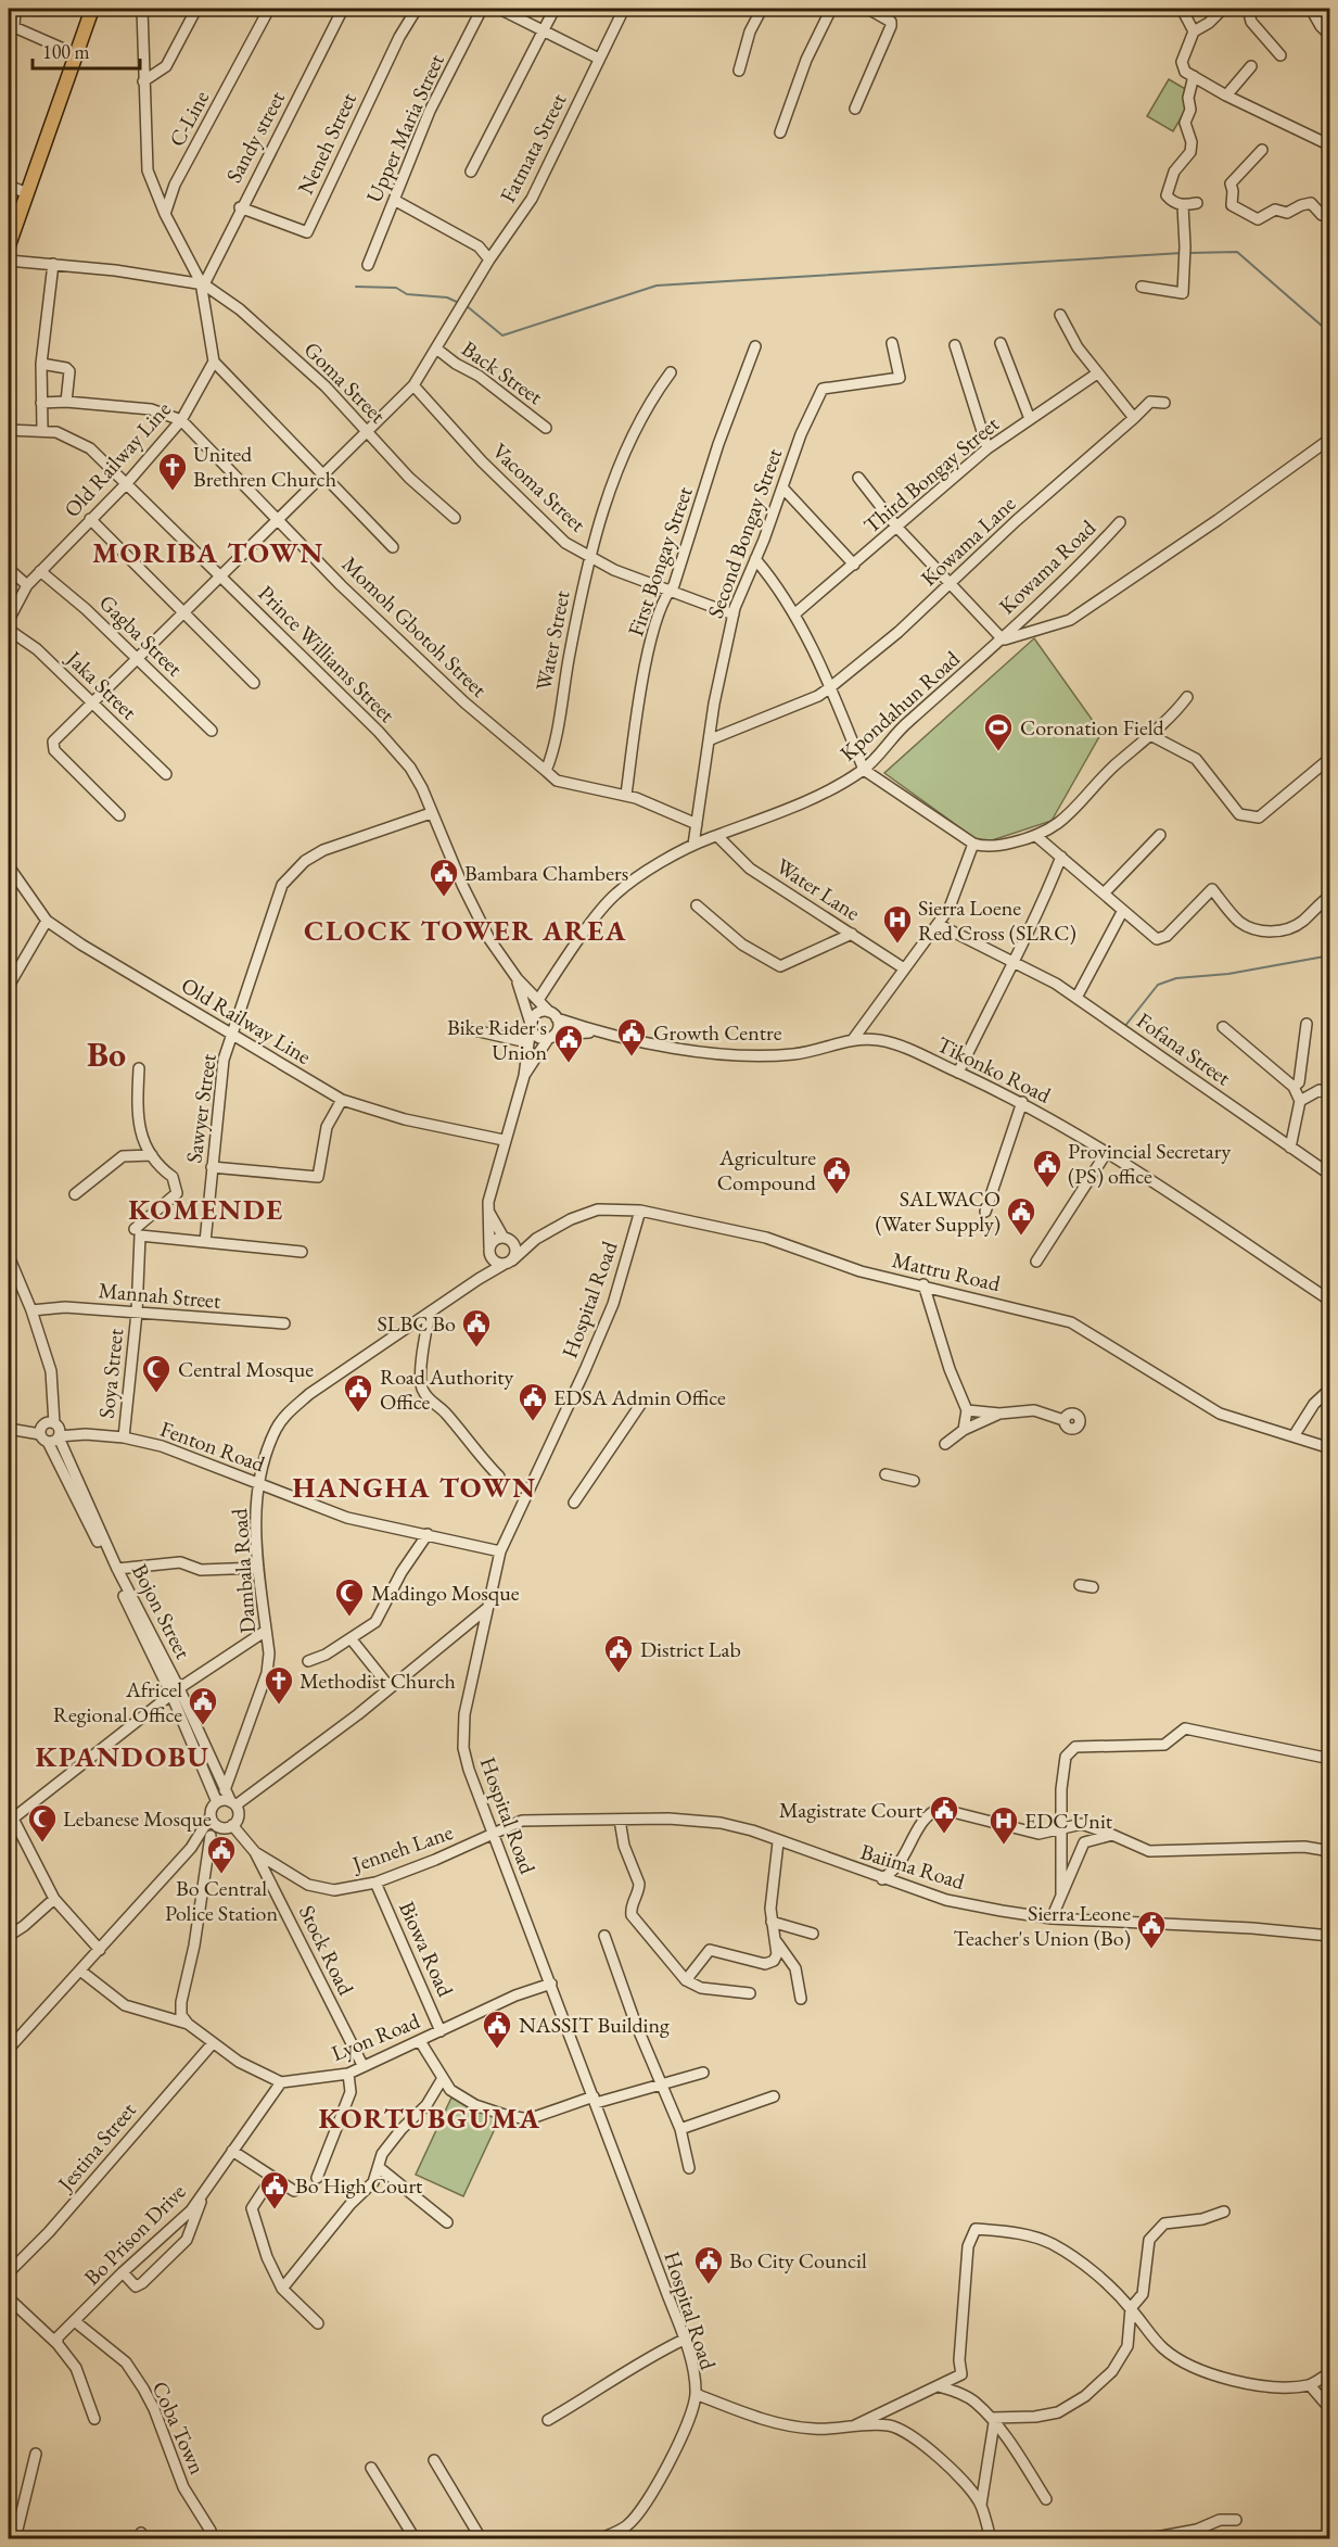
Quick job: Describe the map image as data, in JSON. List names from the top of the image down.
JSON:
{
  "streets": {
    "street": [
      "C-Line",
      "Upper Maria Street",
      "Sandy street",
      "Neneh Street",
      "Fatmata Street",
      "Back Street",
      "Goma Street",
      "Old Railway Line",
      "Third Bongay Street",
      "Vacoma Street",
      "Second Bongay Street",
      "Kowama Lane",
      "First Bongay Street",
      "Kowama Road",
      "Momoh Gbotoh Street",
      "Gagba Street",
      "Water Street",
      "Prince Williams Street",
      "Jaka Street",
      "Kpondahun Road",
      "Water Lane",
      "Fofana Street",
      "Tikonko Road",
      "Sawyer Street",
      "Mattru Road",
      "Mannah Street",
      "Hospital Road",
      "Soya Street",
      "Fenton Road",
      "Dambala Road",
      "Bojon Street",
      "Jenneh Lane",
      "Baiima Road",
      "Biowa Road",
      "Stock Road",
      "Lyon Road",
      "Jestina Street",
      "Bo Prison Drive",
      "Coba Town"
    ]
  },
  "crossings": [
    ["Sandy street", "Neneh Street"],
    ["Sandy street", "Goma Street"],
    ["Fatmata Street", "Back Street"],
    ["Fatmata Street", "Goma Street"],
    ["Fatmata Street", "Vacoma Street"],
    ["Fatmata Street", "Momoh Gbotoh Street"],
    ["Fatmata Street", "Gagba Street"],
    ["Fatmata Street", "Prince Williams Street"],
    ["Fatmata Street", "Jaka Street"],
    ["Old Railway Line", "Momoh Gbotoh Street"],
    ["Old Railway Line", "Gagba Street"],
    ["Old Railway Line", "Prince Williams Street"],
    ["Old Railway Line", "Sawyer Street"],
    ["Vacoma Street", "Second Bongay Street"],
    ["Vacoma Street", "First Bongay Street"],
    ["Vacoma Street", "Water Street"],
    ["Second Bongay Street", "Kowama Lane"],
    ["Second Bongay Street", "Kpondahun Road"],
    ["Kowama Road", "Kpondahun Road"],
    ["Momoh Gbotoh Street", "Water Street"],
    ["Prince Williams Street", "Sawyer Street"],
    ["Kpondahun Road", "Water Lane"],
    ["Mattru Road", "Hospital Road"],
    ["Mattru Road", "Dambala Road"],
    ["Mannah Street", "Soya Street"],
    ["Hospital Road", "Fenton Road"],
    ["Hospital Road", "Jenneh Lane"],
    ["Hospital Road", "Baiima Road"],
    ["Hospital Road", "Lyon Road"],
    ["Soya Street", "Fenton Road"],
    ["Fenton Road", "Dambala Road"],
    ["Fenton Road", "Bojon Street"],
    ["Dambala Road", "Bojon Street"],
    ["Jenneh Lane", "Baiima Road"],
    ["Jenneh Lane", "Biowa Road"],
    ["Jenneh Lane", "Stock Road"],
    ["Biowa Road", "Lyon Road"],
    ["Stock Road", "Lyon Road"],
    ["Lyon Road", "Bo Prison Drive"],
    ["Bo Prison Drive", "Coba Town"]
  ],
  "districts": [
    "MORIBA TOWN",
    "CLOCK TOWER AREA",
    "Bo",
    "KOMENDE",
    "HANGHA TOWN",
    "KPANDOBU",
    "KORTUBGUMA"
  ],
  "places": {
    "church": ["United Brethren Church", "Methodist Church"],
    "sports": ["Coronation Field"],
    "public building": [
      "Bambara Chambers",
      "Growth Centre",
      "Bike Rider's Union",
      "Provincial Secretary (PS) office",
      "Agriculture Compound",
      "SALWACO (Water Supply)",
      "SLBC Bo",
      "Road Authority Office",
      "EDSA Admin Office",
      "District Lab",
      "Africel Regional Office",
      "Magistrate Court",
      "Bo Central Police Station",
      "Sierra Leone Teacher's Union (Bo)",
      "NASSIT Building",
      "Bo High Court",
      "Bo City Council"
    ],
    "hospital": ["Sierra Loene Red Cross (SLRC)", "EDC Unit"],
    "mosque": ["Central Mosque", "Madingo Mosque", "Lebanese Mosque"]
  },
  "scale_bar": "100 m"
}
